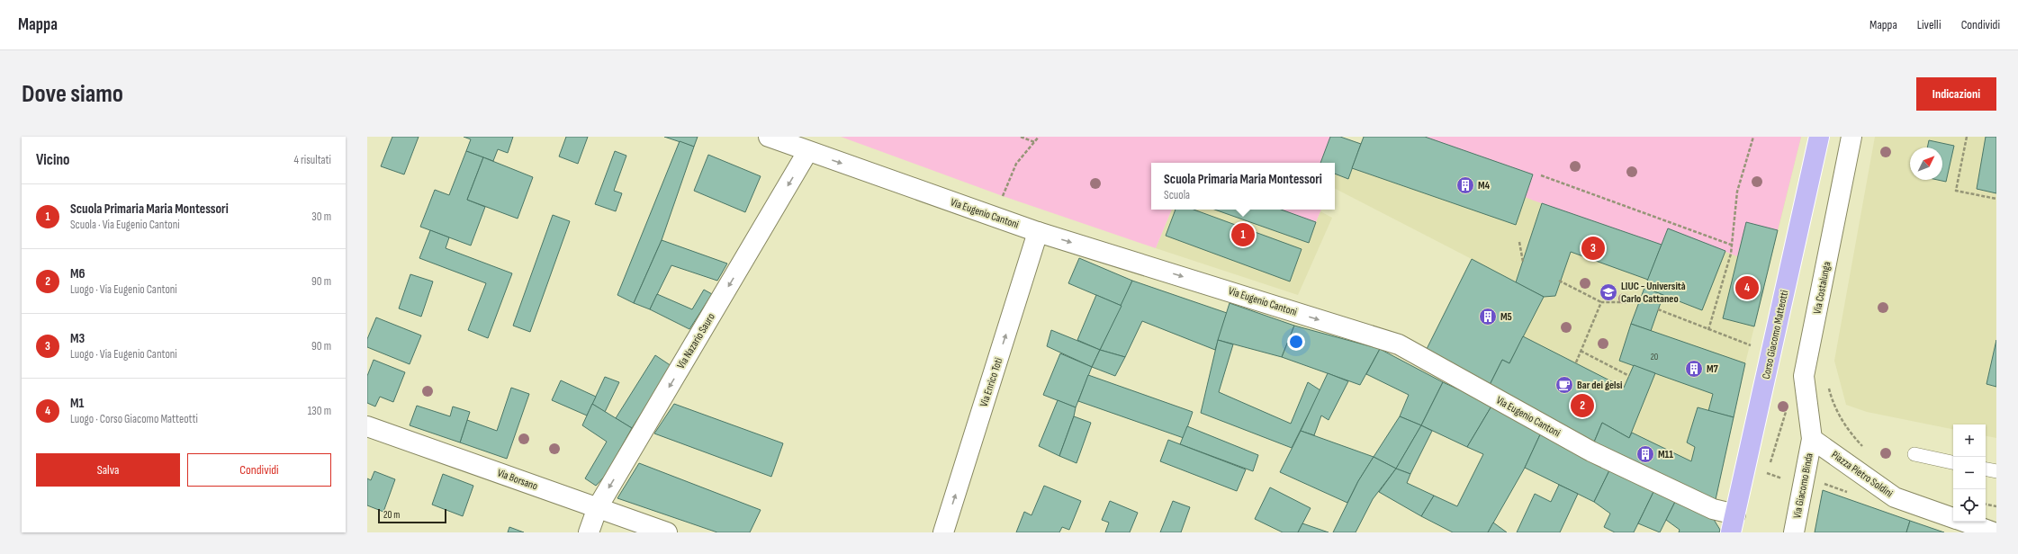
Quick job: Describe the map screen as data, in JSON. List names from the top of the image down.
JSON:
{
  "streets": {
    "main road": ["Corso Giacomo Matteotti"],
    "street": [
      "Via Eugenio Cantoni",
      "Via Costalunga",
      "Via Nazario Sauro",
      "Via Enrico Toti",
      "Piazza Pietro Soldini",
      "Via Borsano",
      "Via Giacomo Binda"
    ]
  },
  "crossings": [
    ["Via Eugenio Cantoni", "Corso Giacomo Matteotti"],
    ["Via Eugenio Cantoni", "Via Nazario Sauro"],
    ["Via Eugenio Cantoni", "Via Enrico Toti"],
    ["Via Costalunga", "Piazza Pietro Soldini"],
    ["Via Costalunga", "Via Giacomo Binda"],
    ["Via Nazario Sauro", "Via Borsano"],
    ["Piazza Pietro Soldini", "Via Giacomo Binda"]
  ],
  "one_way": ["Via Eugenio Cantoni", "Via Nazario Sauro", "Via Enrico Toti"],
  "places": {
    "building": [
      "M4",
      "M5",
      "M7",
      "M11"
    ],
    "school or university": ["LIUC - Università Carlo Cattaneo"],
    "cafe": ["Bar dei gelsi"]
  },
  "house_numbers": ["20"],
  "scale_bar": "20 m",
  "north": "top right",
  "page": {
    "header": "Mappa",
    "nav": ["Mappa", "Livelli", "Condividi"],
    "buttons": [
      "Indicazioni",
      ["Salva", "Condividi"]
    ],
    "title": "Dove siamo",
    "heading": ["Vicino", "4 risultati"],
    "popup": ["Scuola Primaria Maria Montessori", "Scuola"],
    "list": [
      {
        "mark": "1",
        "name": "Scuola Primaria Maria Montessori",
        "note": "Scuola · Via Eugenio Cantoni",
        "value": "30 m"
      },
      {
        "mark": "2",
        "name": "M6",
        "note": "Luogo · Via Eugenio Cantoni",
        "value": "90 m"
      },
      {
        "mark": "3",
        "name": "M3",
        "note": "Luogo · Via Eugenio Cantoni",
        "value": "90 m"
      },
      {
        "mark": "4",
        "name": "M1",
        "note": "Luogo · Corso Giacomo Matteotti",
        "value": "130 m"
      }
    ],
    "pins": [
      "1",
      "3",
      "4",
      "2"
    ],
    "map_buttons": ["+", "−"],
    "scale": "20 m"
  }
}
